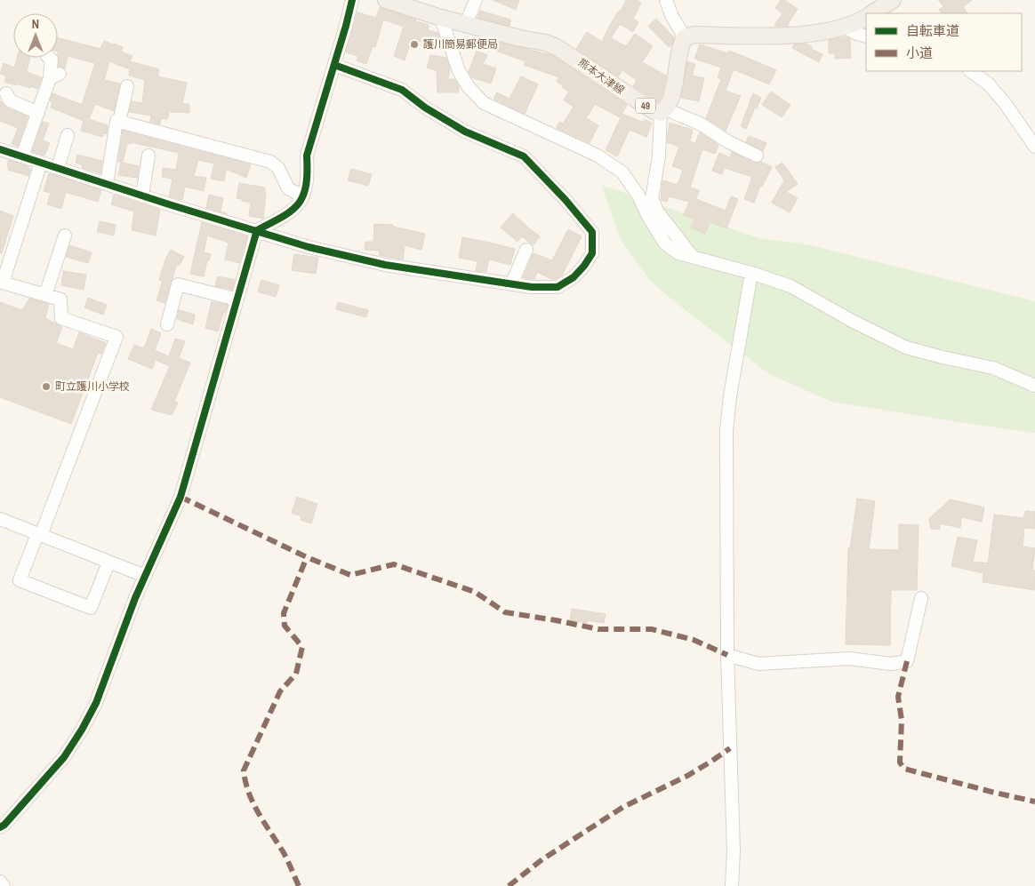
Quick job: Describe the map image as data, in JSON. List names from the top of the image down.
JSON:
{
  "streets": {
    "main road": ["熊本大津線", "49"]
  },
  "crossings": [
    ["熊本大津線", "49"]
  ],
  "places": ["護川簡易郵便局", "町立護川小学校"],
  "legend": ["自転車道", "小道"],
  "north": "top"
}
